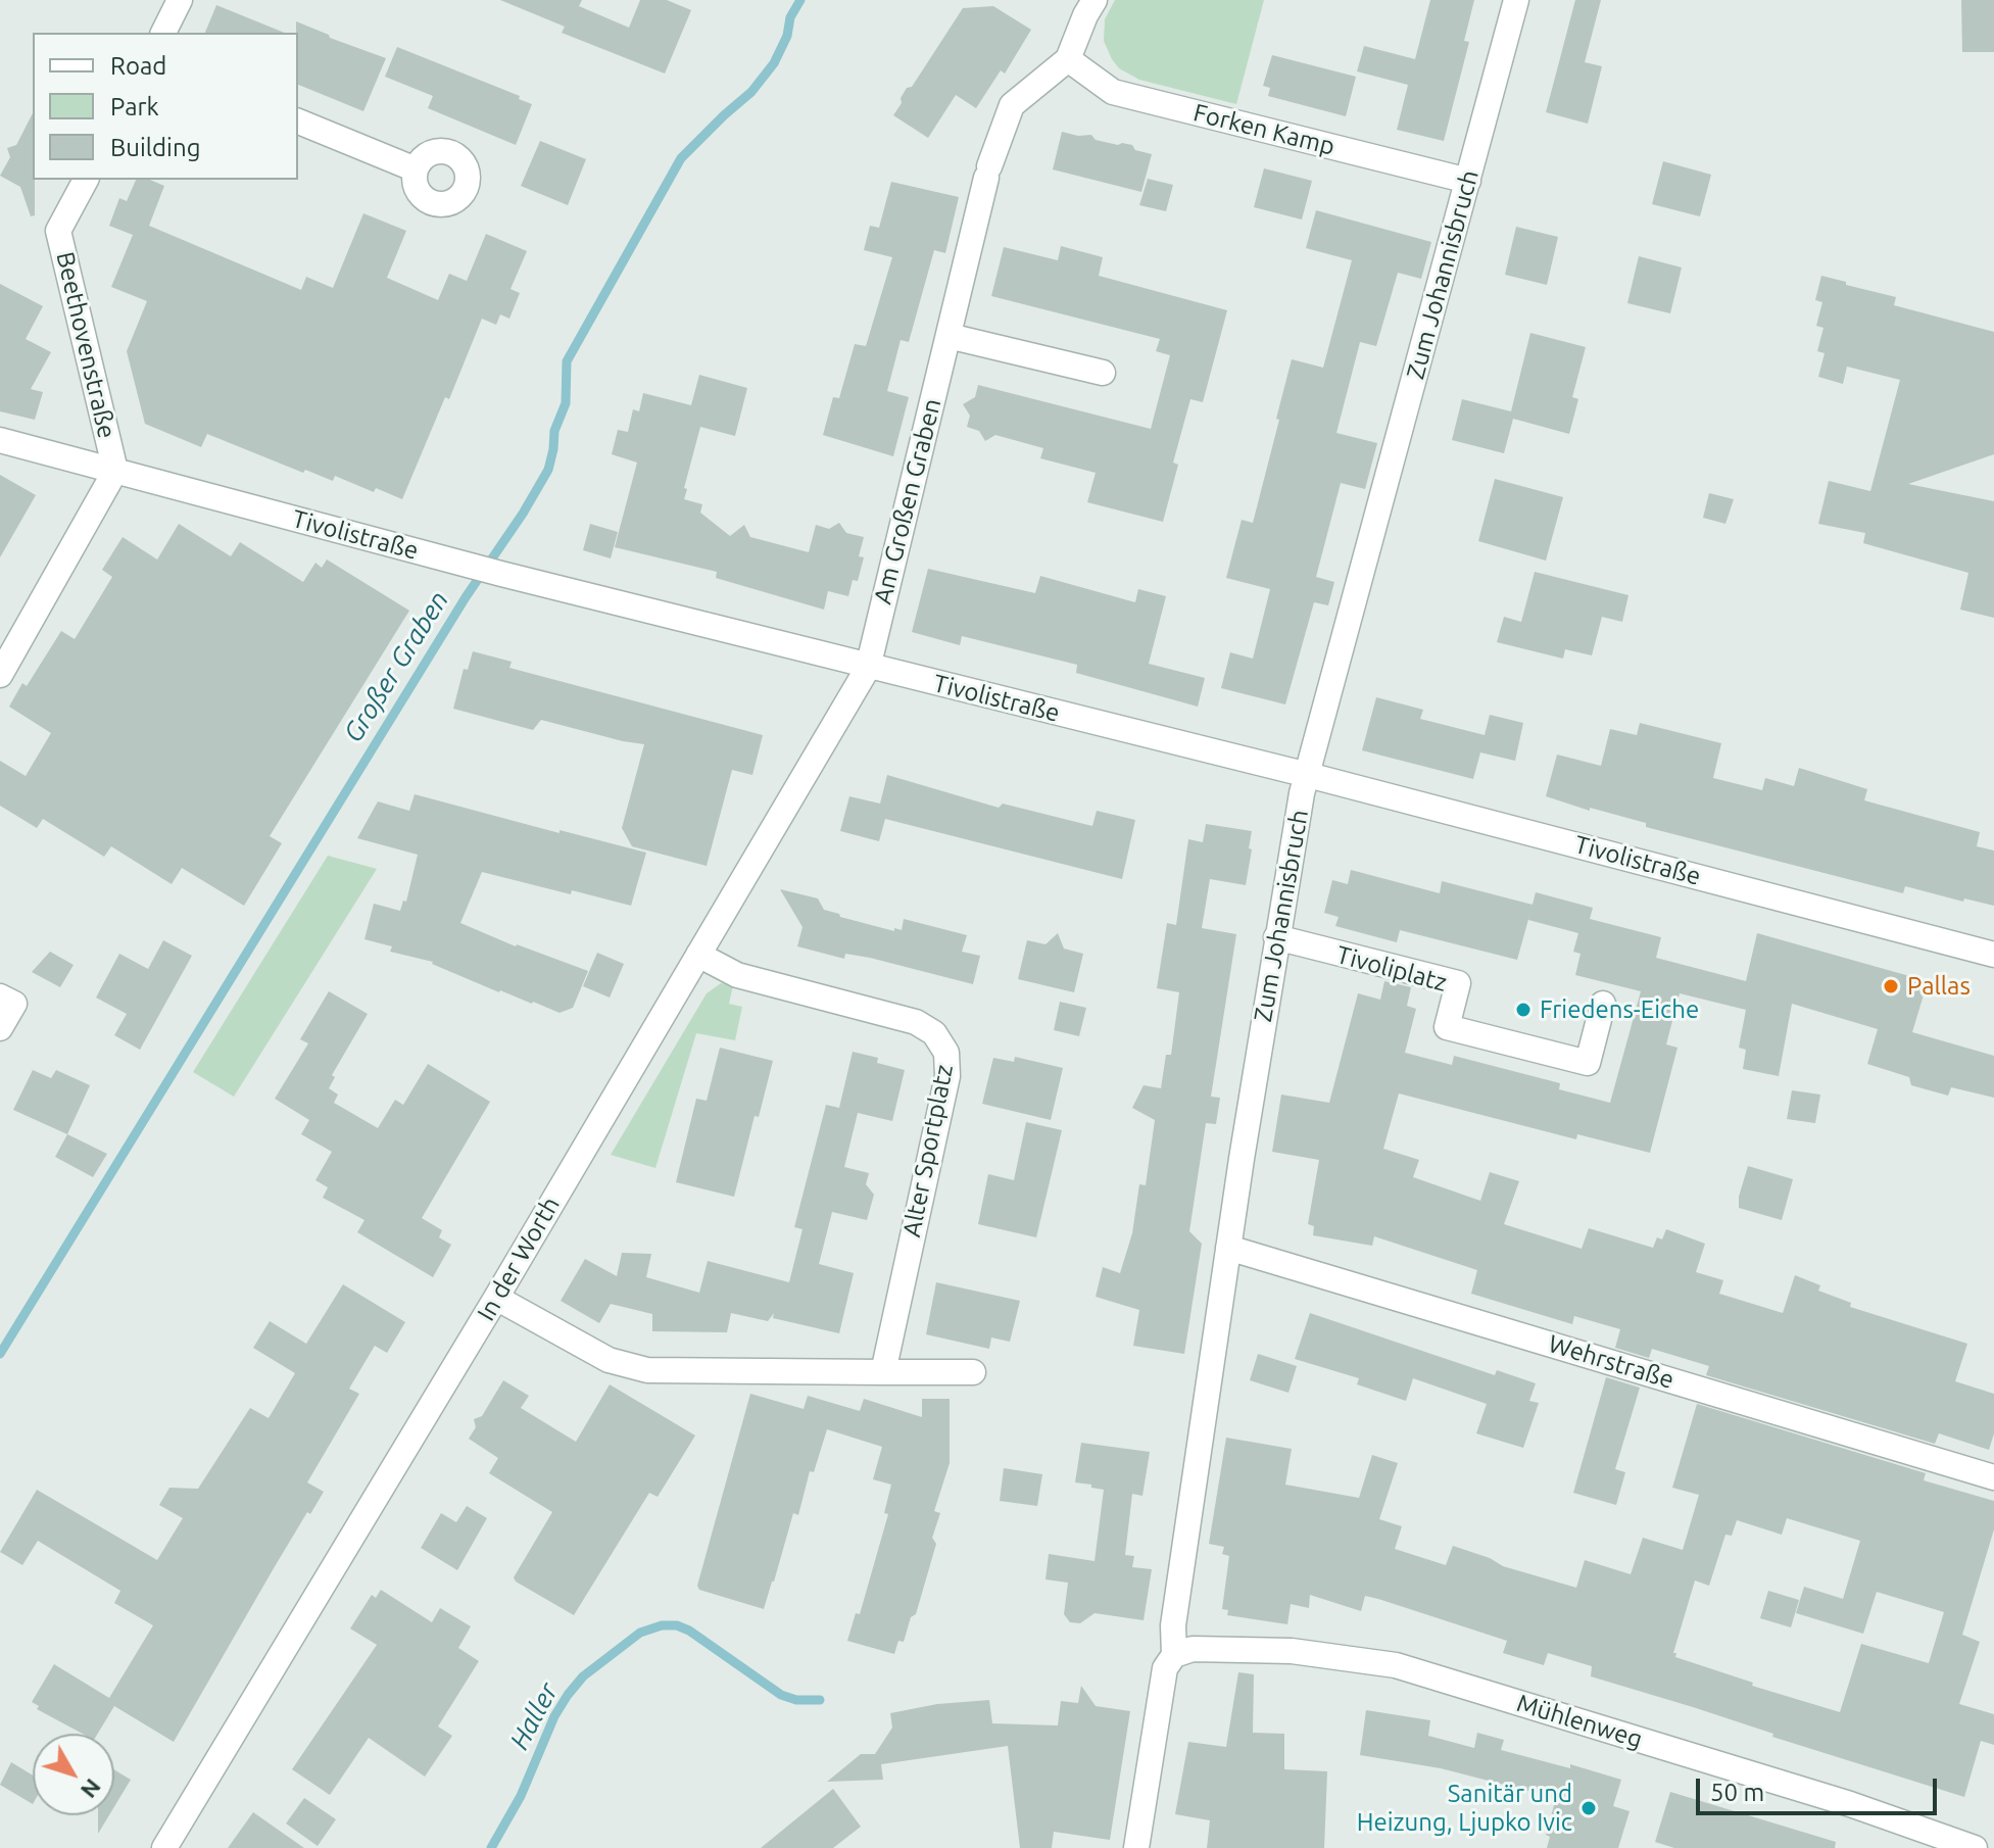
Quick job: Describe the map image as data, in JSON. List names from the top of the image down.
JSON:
{
  "streets": {
    "street": [
      "Forken Kamp",
      "Zum Johannisbruch",
      "Beethovenstraße",
      "Am Großen Graben",
      "Tivolistraße",
      "Tivoliplatz",
      "Alter Sportplatz",
      "In der Worth",
      "Wehrstraße",
      "Mühlenweg"
    ]
  },
  "crossings": [
    ["Forken Kamp", "Zum Johannisbruch"],
    ["Forken Kamp", "Am Großen Graben"],
    ["Zum Johannisbruch", "Tivolistraße"],
    ["Zum Johannisbruch", "Tivoliplatz"],
    ["Zum Johannisbruch", "Wehrstraße"],
    ["Zum Johannisbruch", "Mühlenweg"],
    ["Beethovenstraße", "Tivolistraße"],
    ["Am Großen Graben", "Tivolistraße"],
    ["Am Großen Graben", "In der Worth"],
    ["Tivolistraße", "In der Worth"],
    ["Alter Sportplatz", "In der Worth"]
  ],
  "water": ["Großer Graben", "Haller"],
  "places": ["Pallas", "Friedens-Eiche", "Sanitär und Heizung, Ljupko Ivic"],
  "legend": ["Road", "Park", "Building"],
  "scale_bar": "50 m",
  "north": "bottom right"
}
